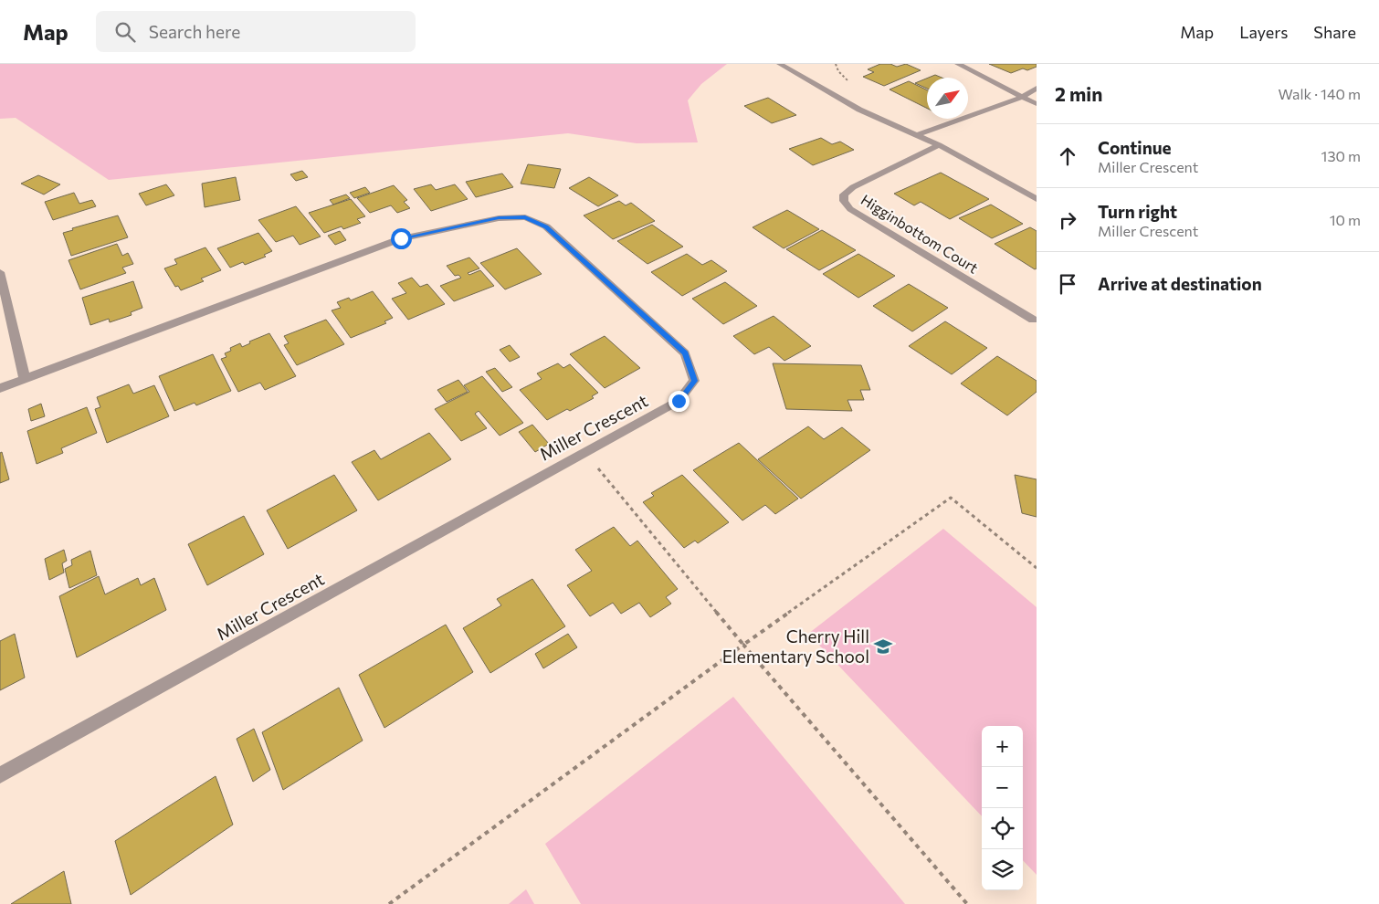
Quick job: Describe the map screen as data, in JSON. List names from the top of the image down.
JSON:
{
  "streets": {
    "street": ["Higginbottom Court", "Miller Crescent"]
  },
  "places": {
    "school or university": ["Cherry Hill Elementary School"]
  },
  "north": "top right",
  "page": {
    "header": "Map",
    "search": "Search here",
    "nav": ["Map", "Layers", "Share"],
    "heading": ["2 min", "Walk · 140 m"],
    "list": [
      ["Continue", "Miller Crescent", "130 m"],
      ["Turn right", "Miller Crescent", "10 m"],
      "Arrive at destination"
    ],
    "map_buttons": ["+", "−"]
  }
}
